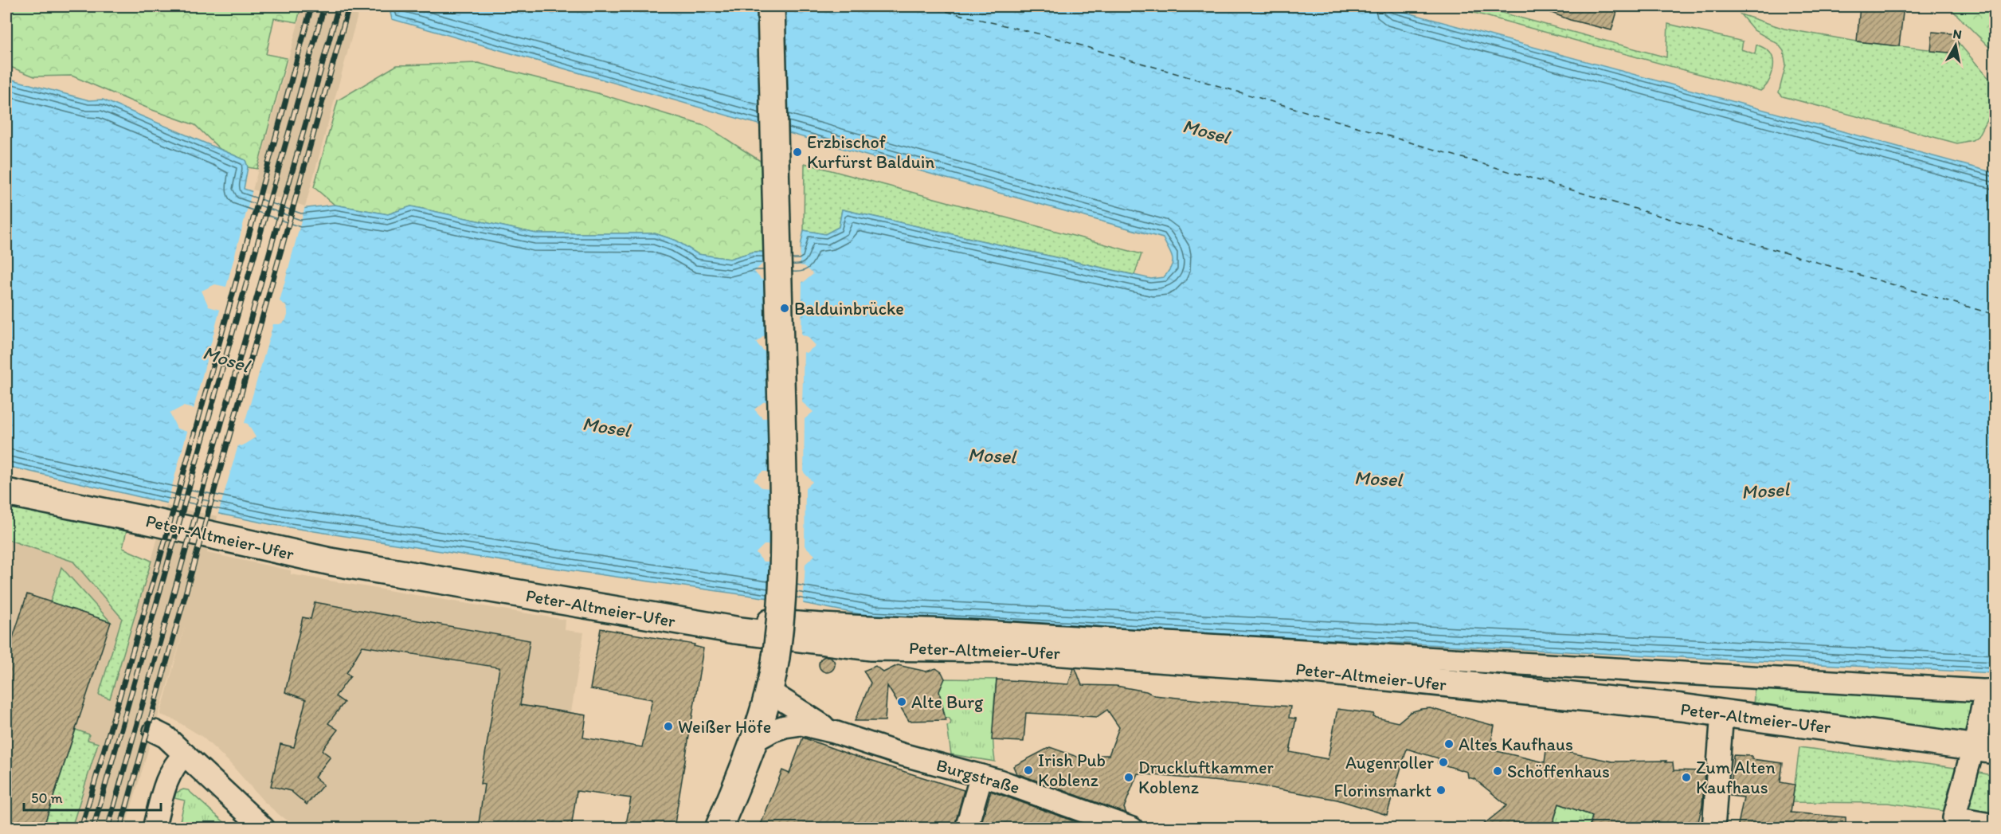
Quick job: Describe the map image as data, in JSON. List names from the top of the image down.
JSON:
{
  "streets": {
    "street": ["Peter-Altmeier-Ufer", "Burgstraße"]
  },
  "water": ["Mosel"],
  "places": [
    "Erzbischof Kurfürst Balduin",
    "Balduinbrücke",
    "Alte Burg",
    "Weißer Höfe",
    "Altes Kaufhaus",
    "Augenroller",
    "Irish Pub Koblenz",
    "Schöffenhaus",
    "Druckluftkammer Koblenz",
    "Zum Alten Kaufhaus",
    "Florinsmarkt"
  ],
  "scale_bar": "50 m",
  "north": "top"
}
